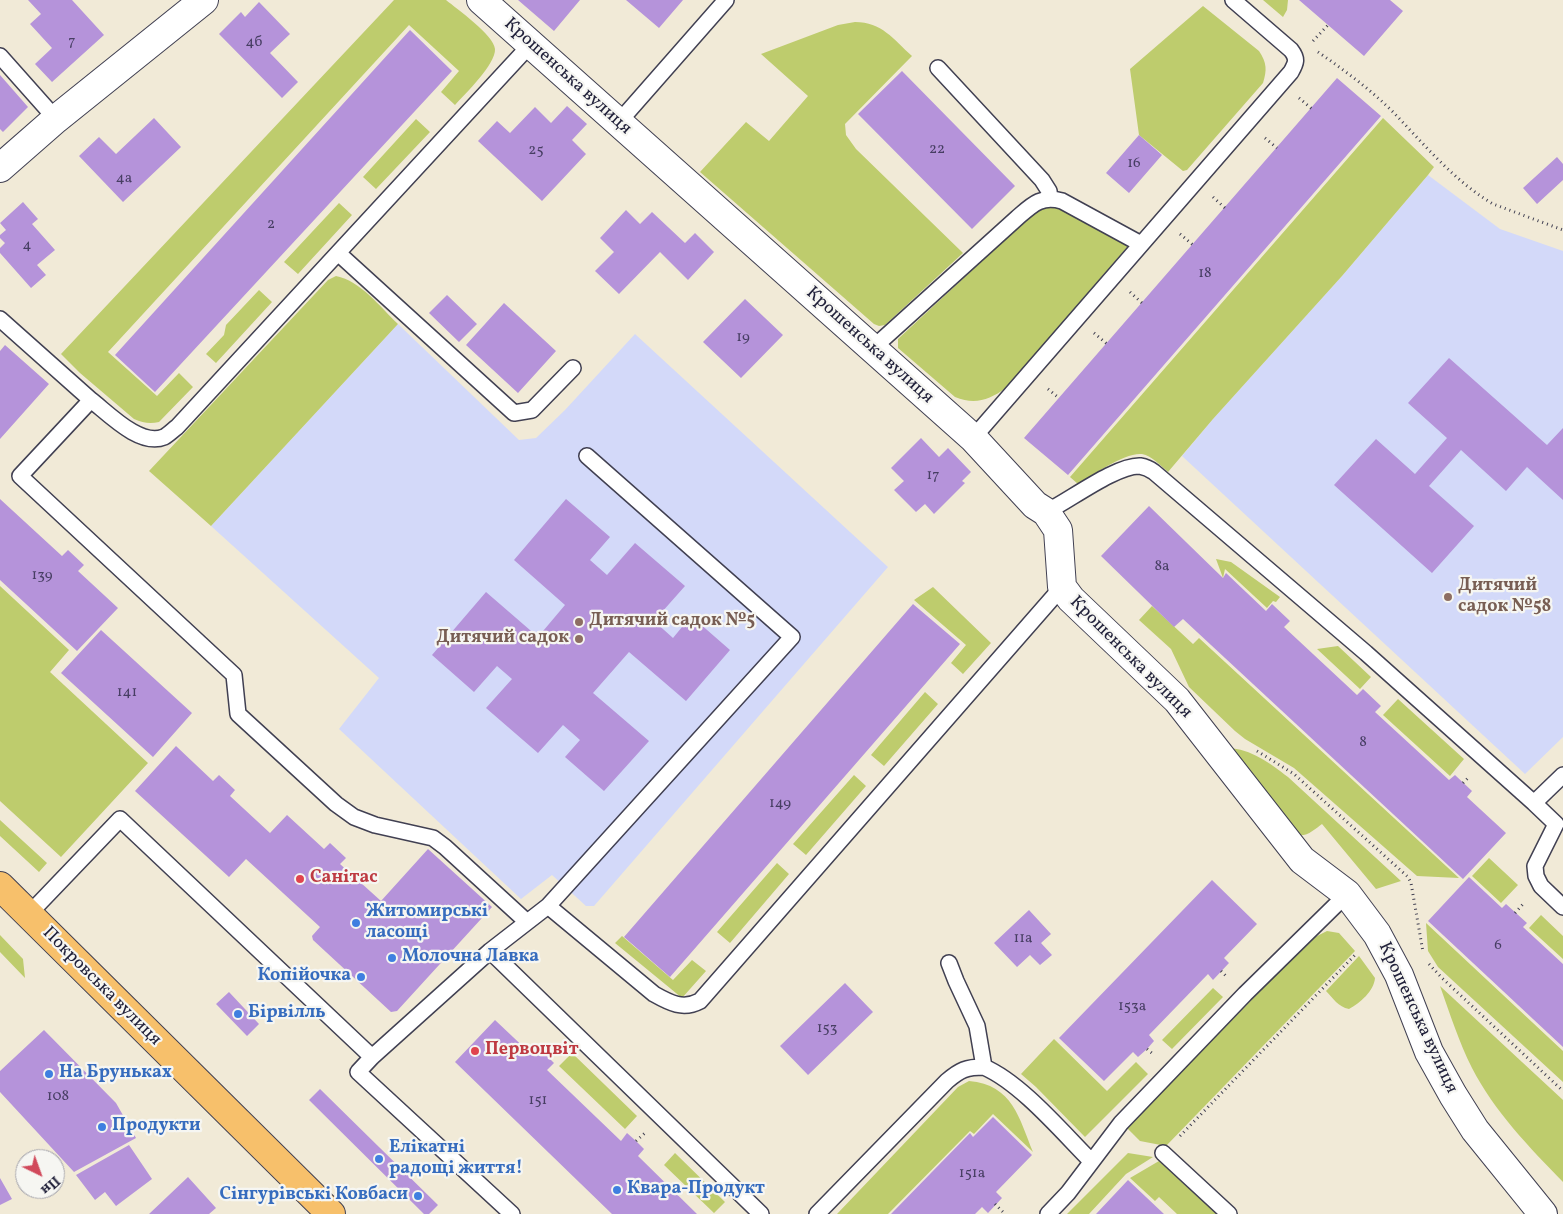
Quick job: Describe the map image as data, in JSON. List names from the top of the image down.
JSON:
{
  "streets": {
    "highway": ["Покровська вулиця"],
    "street": ["Крошенська вулиця"]
  },
  "places": [
    "Дитячий садок №58",
    "Дитячий садок №5",
    "Дитячий садок",
    "Санітас",
    "Житомирські ласощі",
    "Молочна Лавка",
    "Копійочка",
    "Бірвілль",
    "Первоцвіт",
    "На Бруньках",
    "Продукти",
    "Елікатні радощі життя!",
    "Квара-Продукт",
    "Сінгурівські Ковбаси"
  ],
  "house_numbers": [
    "7",
    "4б",
    "22",
    "25",
    "16",
    "4а",
    "2",
    "4",
    "18",
    "19",
    "17",
    "8а",
    "139",
    "141",
    "8",
    "149",
    "11а",
    "6",
    "153а",
    "153",
    "108",
    "151",
    "151а"
  ],
  "north": "bottom right"
}
